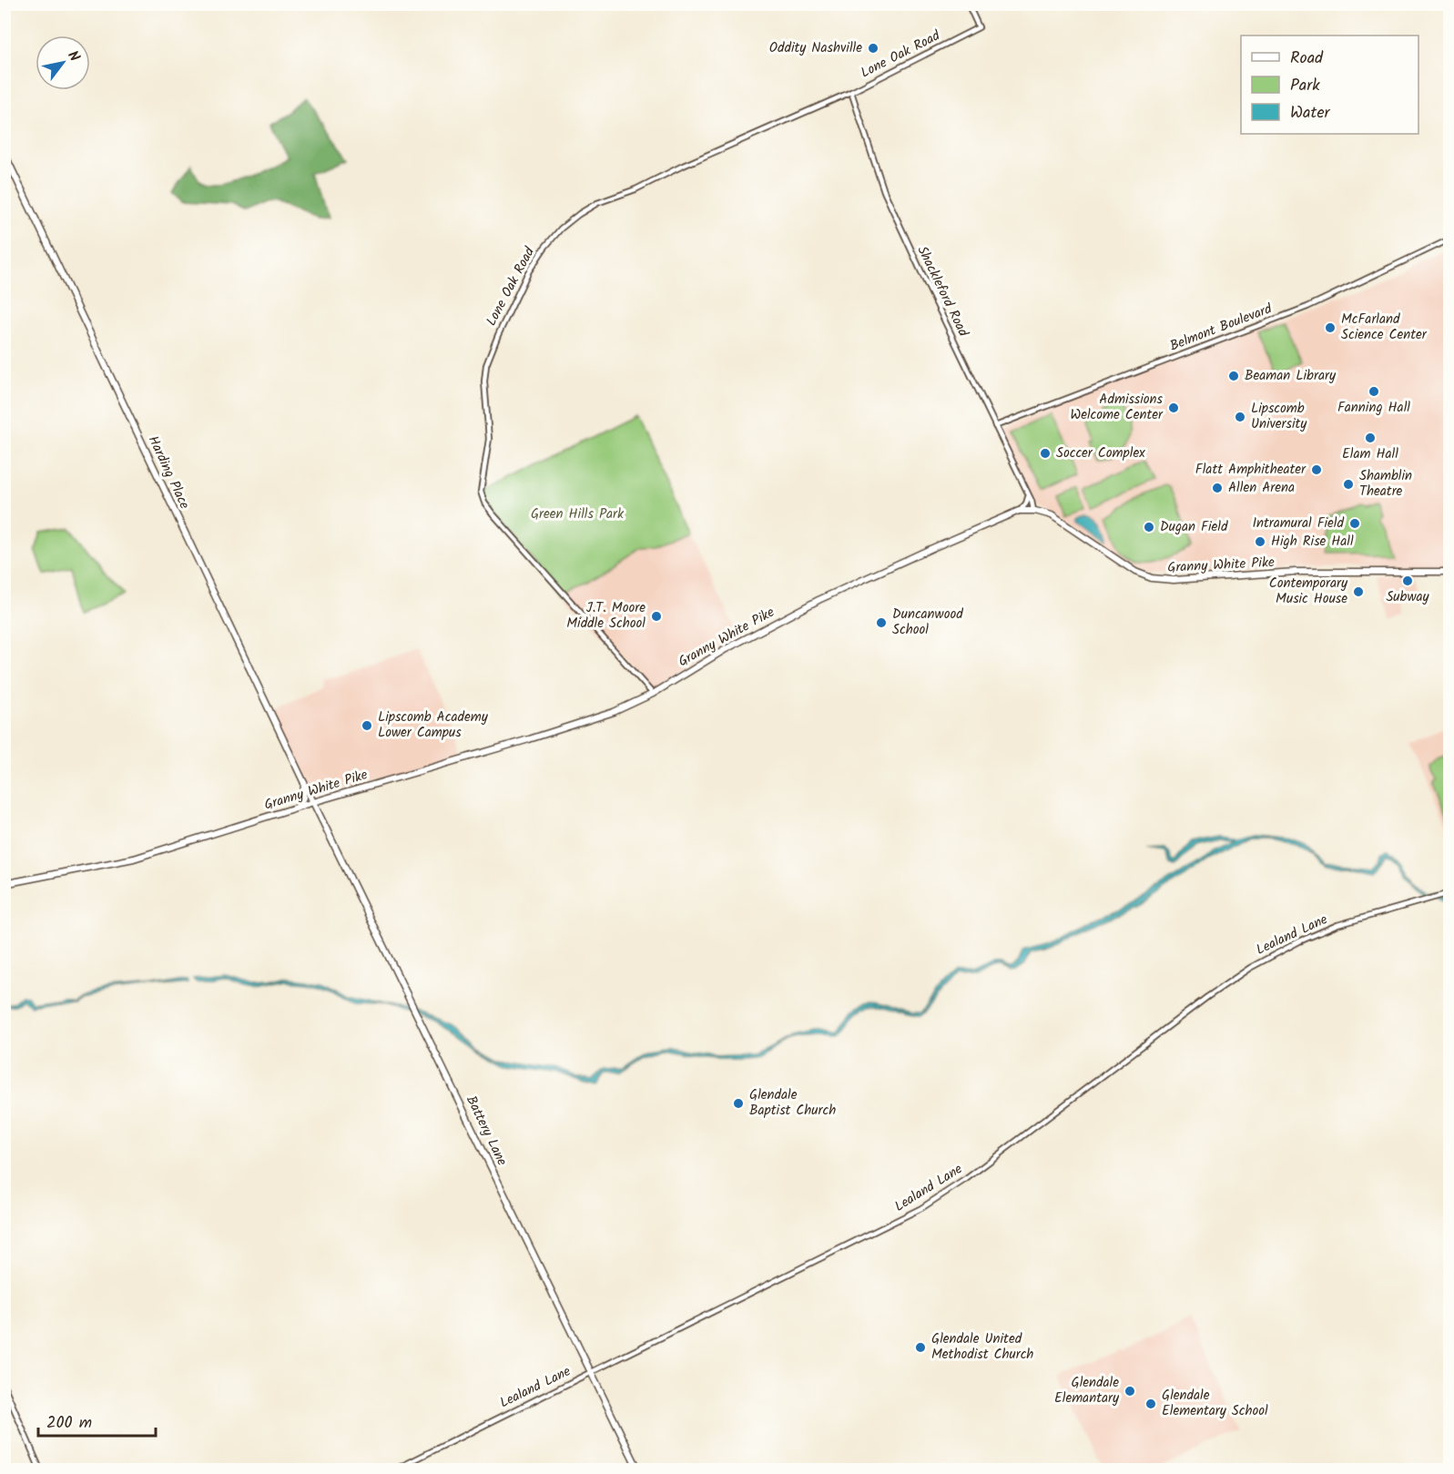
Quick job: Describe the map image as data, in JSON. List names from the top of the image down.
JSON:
{
  "streets": {
    "main road": ["Harding Place", "Granny White Pike", "Battery Lane"],
    "street": [
      "Lone Oak Road",
      "Shackleford Road",
      "Belmont Boulevard",
      "Lealand Lane"
    ]
  },
  "crossings": [
    ["Lone Oak Road", "Shackleford Road"],
    ["Lone Oak Road", "Granny White Pike"],
    ["Shackleford Road", "Belmont Boulevard"],
    ["Shackleford Road", "Granny White Pike"],
    ["Harding Place", "Granny White Pike"],
    ["Harding Place", "Battery Lane"],
    ["Granny White Pike", "Battery Lane"],
    ["Lealand Lane", "Battery Lane"]
  ],
  "parks": ["Green Hills Park"],
  "places": [
    "Oddity Nashville",
    "McFarland Science Center",
    "Beaman Library",
    "Fanning Hall",
    "Admissions Welcome Center",
    "Lipscomb University",
    "Elam Hall",
    "Soccer Complex",
    "Flatt Amphitheater",
    "Shamblin Theatre",
    "Allen Arena",
    "Intramural Field",
    "Dugan Field",
    "High Rise Hall",
    "Subway",
    "Contemporary Music House",
    "J.T. Moore Middle School",
    "Duncanwood School",
    "Lipscomb Academy Lower Campus",
    "Glendale Baptist Church",
    "Glendale United Methodist Church",
    "Glendale Elemantary",
    "Glendale Elementary School"
  ],
  "legend": ["Road", "Park", "Water"],
  "scale_bar": "200 m",
  "north": "top right"
}
